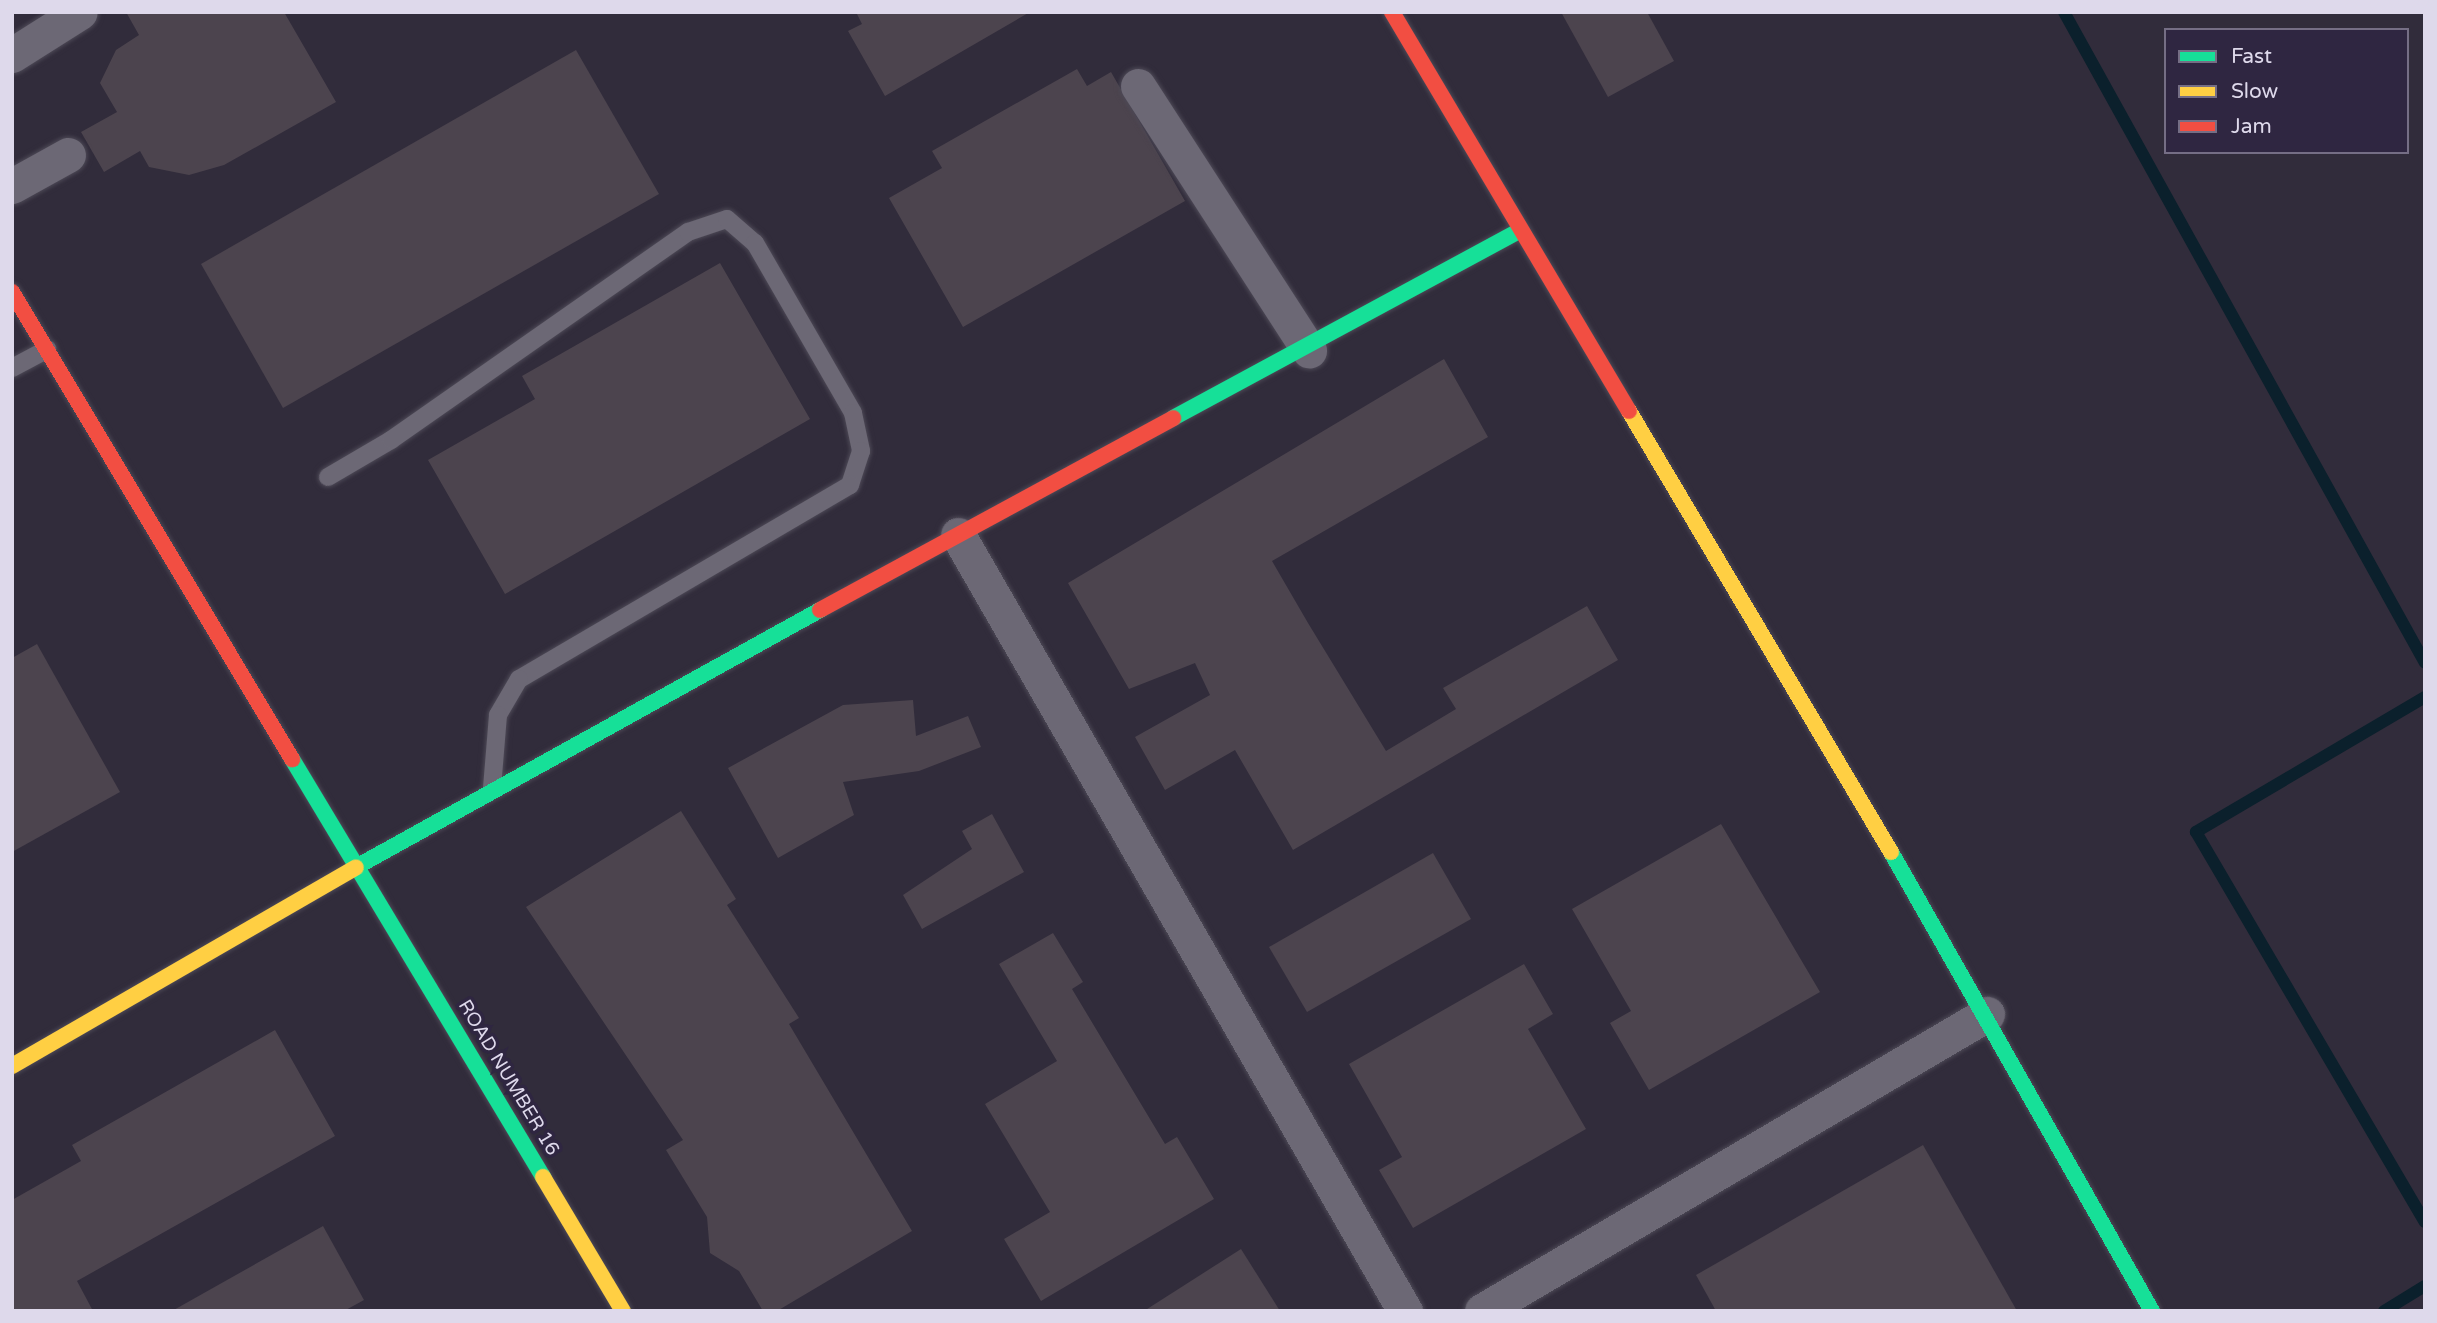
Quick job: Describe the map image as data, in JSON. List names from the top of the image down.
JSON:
{
  "streets": {
    "street": ["ROAD NUMBER 16"]
  },
  "legend": ["Fast", "Slow", "Jam"]
}
